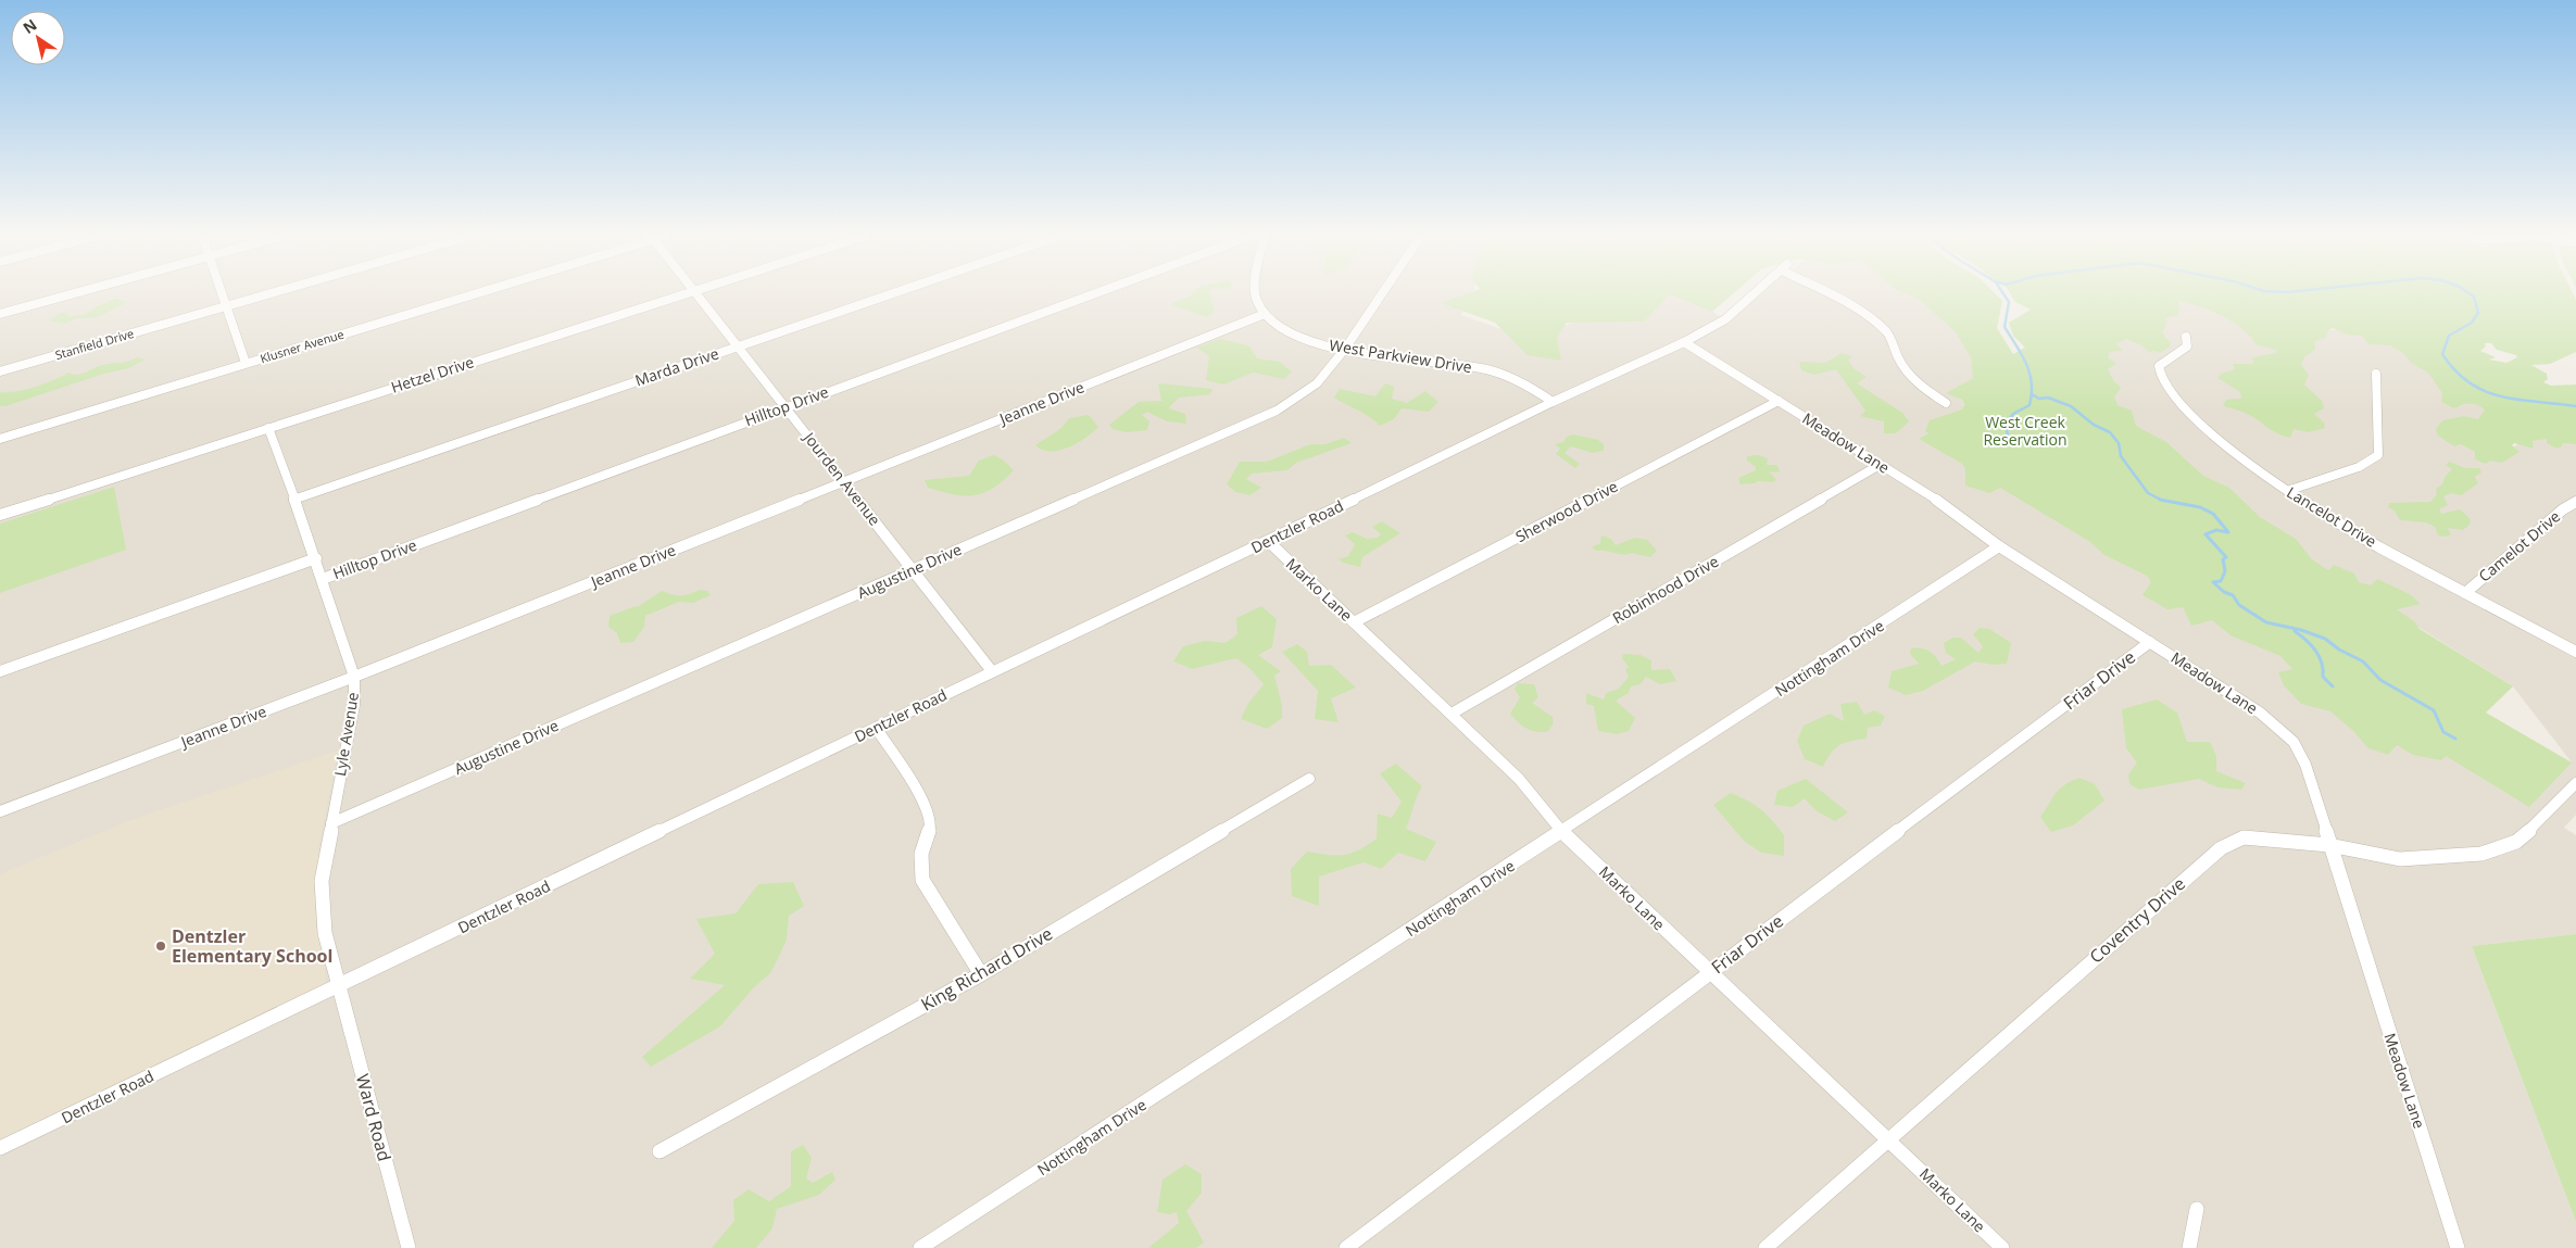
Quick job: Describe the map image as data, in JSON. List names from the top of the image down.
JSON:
{
  "streets": {
    "street": [
      "Stanfield Drive",
      "Klusner Avenue",
      "West Parkview Drive",
      "Marda Drive",
      "Hetzel Drive",
      "Jeanne Drive",
      "Hilltop Drive",
      "Meadow Lane",
      "Jourden Avenue",
      "Sherwood Drive",
      "Lancelot Drive",
      "Dentzler Road",
      "Camelot Drive",
      "Augustine Drive",
      "Marko Lane",
      "Robinhood Drive",
      "Nottingham Drive",
      "Friar Drive",
      "Lyle Avenue",
      "Coventry Drive",
      "King Richard Drive",
      "Ward Road"
    ]
  },
  "crossings": [
    ["West Parkview Drive", "Jeanne Drive"],
    ["West Parkview Drive", "Dentzler Road"],
    ["West Parkview Drive", "Augustine Drive"],
    ["Marda Drive", "Jourden Avenue"],
    ["Marda Drive", "Lyle Avenue"],
    ["Hetzel Drive", "Lyle Avenue"],
    ["Jeanne Drive", "Jourden Avenue"],
    ["Jeanne Drive", "Lyle Avenue"],
    ["Hilltop Drive", "Jourden Avenue"],
    ["Hilltop Drive", "Lyle Avenue"],
    ["Meadow Lane", "Sherwood Drive"],
    ["Meadow Lane", "Dentzler Road"],
    ["Meadow Lane", "Robinhood Drive"],
    ["Meadow Lane", "Nottingham Drive"],
    ["Meadow Lane", "Friar Drive"],
    ["Meadow Lane", "Coventry Drive"],
    ["Jourden Avenue", "Dentzler Road"],
    ["Jourden Avenue", "Augustine Drive"],
    ["Sherwood Drive", "Marko Lane"],
    ["Lancelot Drive", "Camelot Drive"],
    ["Dentzler Road", "Marko Lane"],
    ["Dentzler Road", "Lyle Avenue"],
    ["Dentzler Road", "Ward Road"],
    ["Augustine Drive", "Lyle Avenue"],
    ["Marko Lane", "Robinhood Drive"],
    ["Marko Lane", "Nottingham Drive"],
    ["Marko Lane", "Friar Drive"],
    ["Marko Lane", "Coventry Drive"],
    ["Lyle Avenue", "Ward Road"]
  ],
  "parks": ["West Creek Reservation"],
  "places": ["Dentzler Elementary School"],
  "north": "top left"
}
